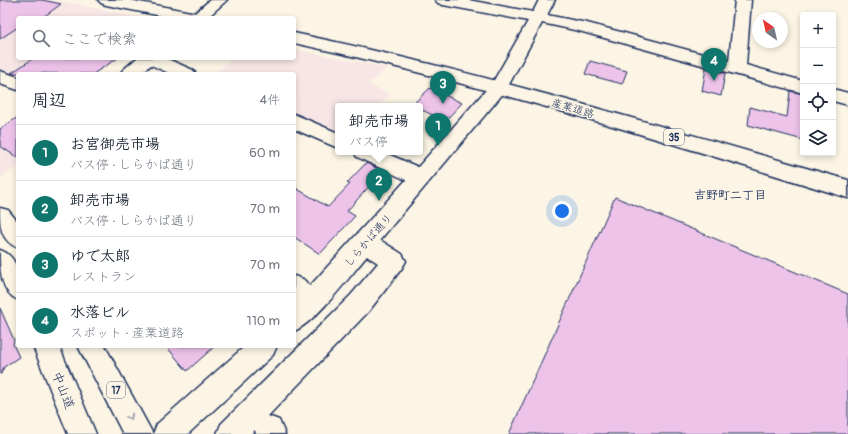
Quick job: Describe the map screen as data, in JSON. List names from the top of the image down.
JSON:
{
  "streets": {
    "main road": [
      "産業道路",
      "35",
      "しらかば通り",
      "中山道",
      "17"
    ]
  },
  "crossings": [
    ["産業道路", "しらかば通り"]
  ],
  "districts": ["吉野町二丁目"],
  "north": "top left",
  "page": {
    "map_buttons": ["+", "−"],
    "search": "ここで検索",
    "pins": [
      "4",
      "3",
      "1",
      "2"
    ],
    "heading": ["周辺", "4件"],
    "popup": ["卸売市場", "バス停"],
    "list": [
      {
        "mark": "1",
        "name": "お宮御売市場",
        "note": "バス停 · しらかば通り",
        "value": "60 m"
      },
      {
        "mark": "2",
        "name": "卸売市場",
        "note": "バス停 · しらかば通り",
        "value": "70 m"
      },
      {
        "mark": "3",
        "name": "ゆで太郎",
        "note": "レストラン",
        "value": "70 m"
      },
      {
        "mark": "4",
        "name": "水落ビル",
        "note": "スポット · 産業道路",
        "value": "110 m"
      }
    ]
  }
}
